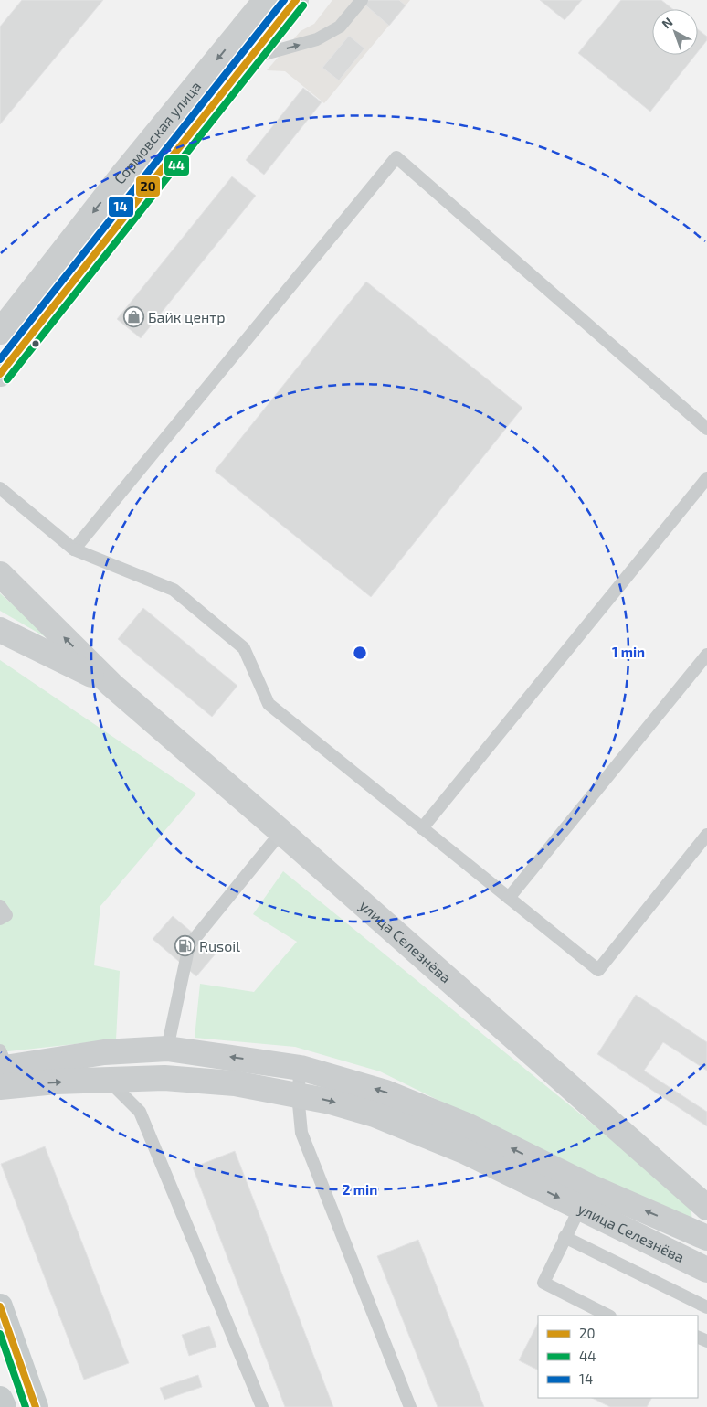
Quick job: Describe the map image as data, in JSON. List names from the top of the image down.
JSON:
{
  "streets": {
    "main road": ["Сормовская улица", "улица Селезнёва"]
  },
  "places": {
    "shop": ["Байк центр"],
    "fuel station": ["Rusoil"]
  },
  "lines": ["transit line 20", "transit line 14", "transit line 44"],
  "legend": ["20", "44", "14"],
  "north": "top left",
  "rings": ["1 min", "2 min"]
}
